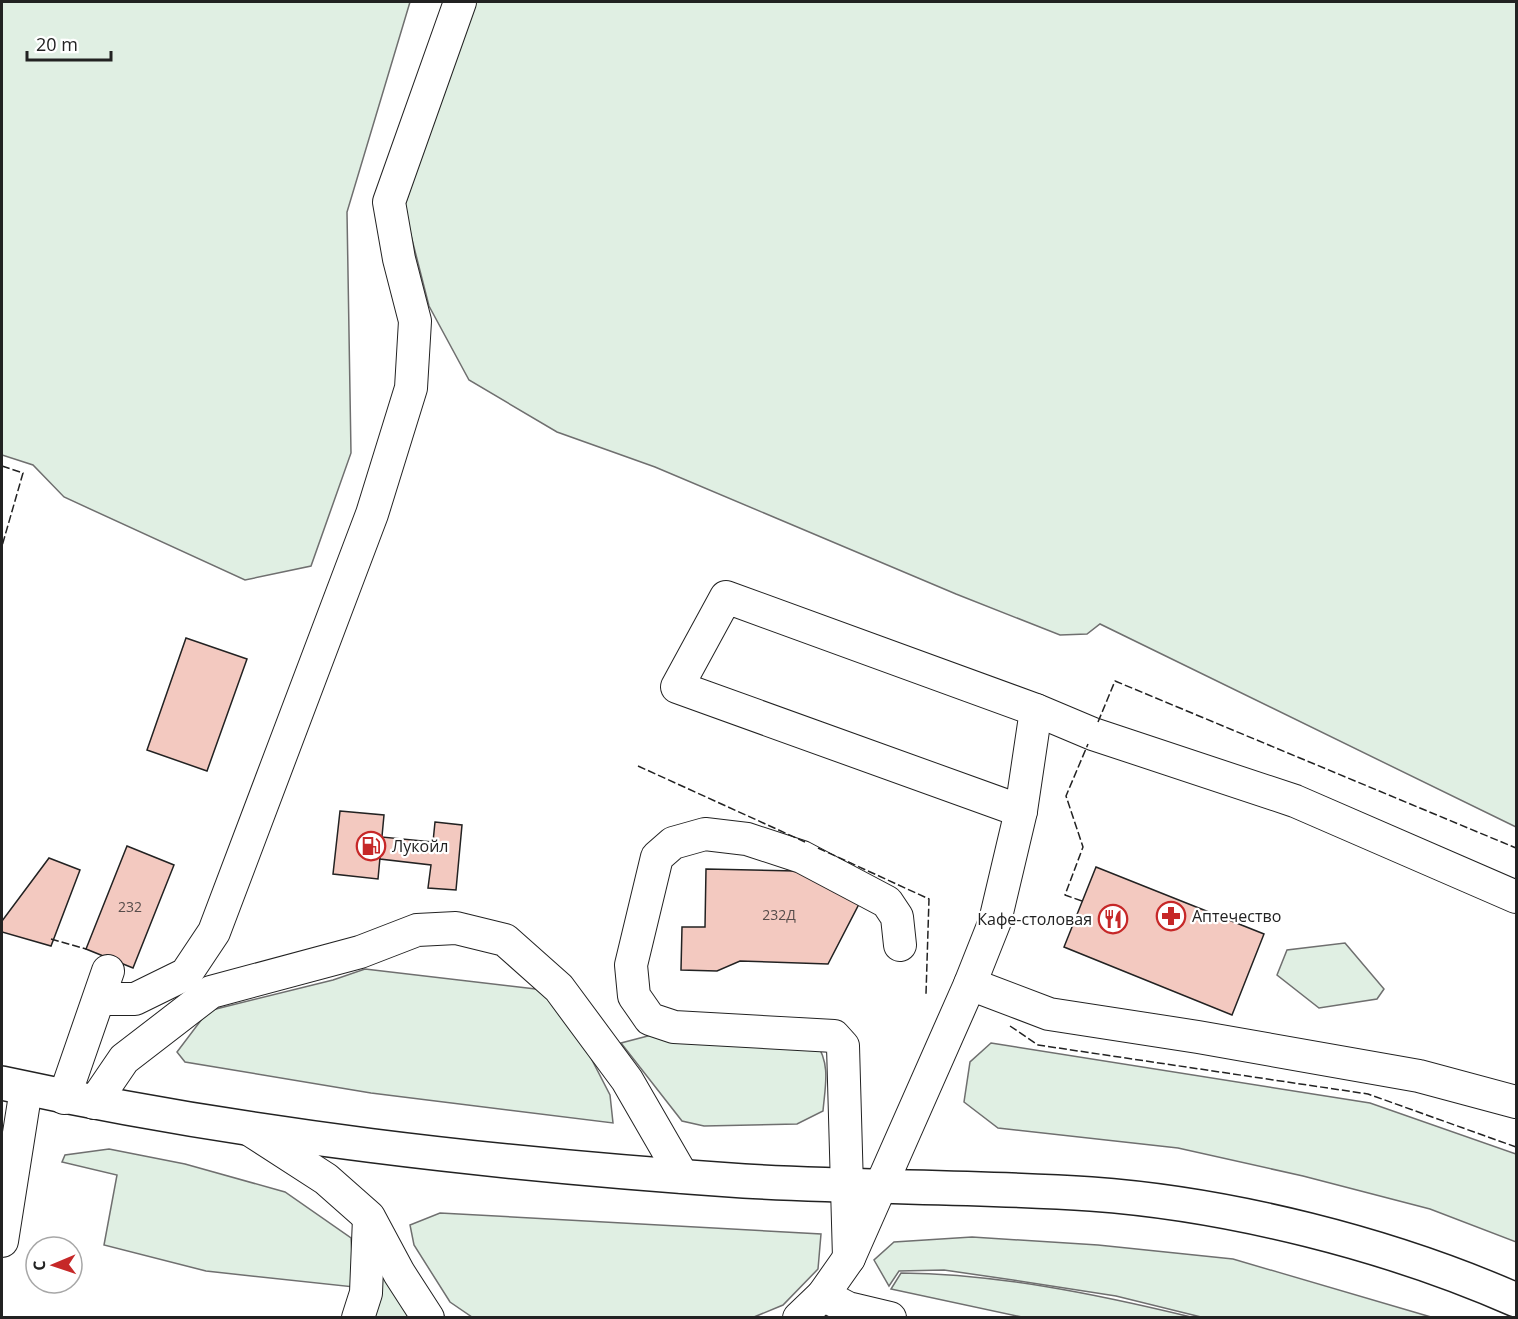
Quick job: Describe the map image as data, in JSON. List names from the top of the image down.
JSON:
{
  "places": {
    "fuel station": ["Лукойл"],
    "pharmacy": ["Аптечество"],
    "restaurant": ["Кафе-столовая"]
  },
  "house_numbers": ["232", "232Д"],
  "scale_bar": "20 m",
  "north": "left"
}
